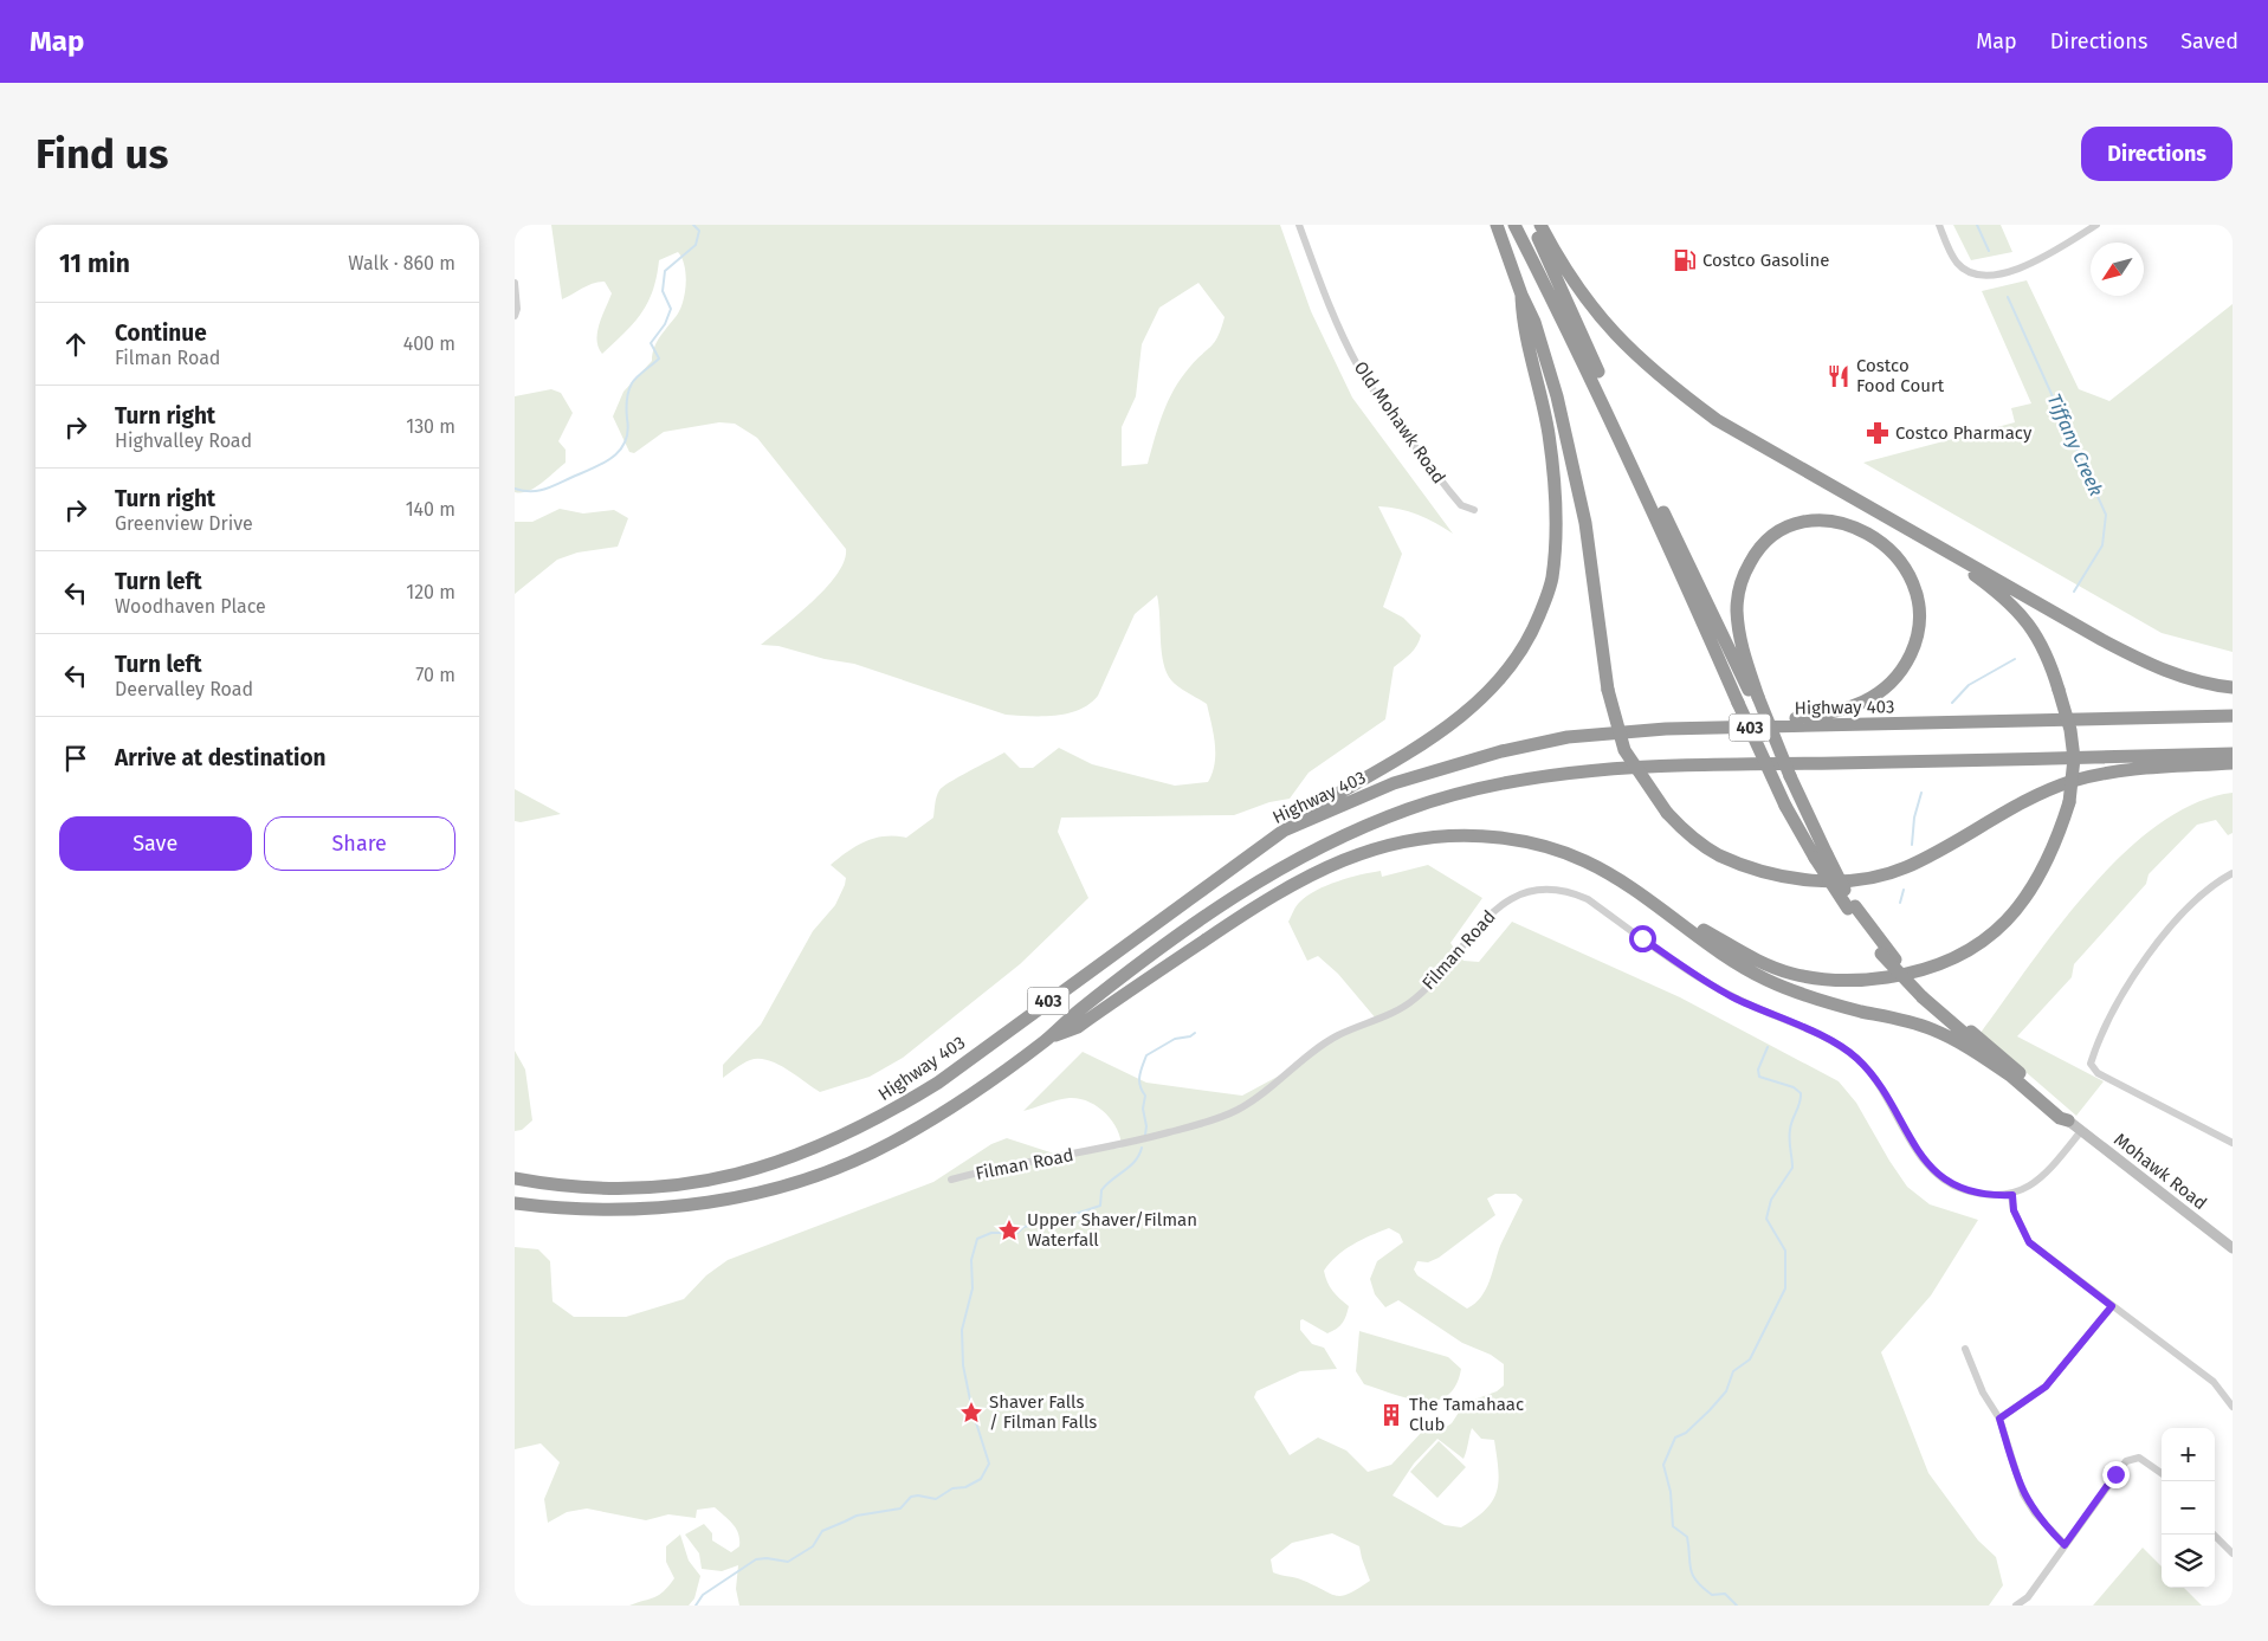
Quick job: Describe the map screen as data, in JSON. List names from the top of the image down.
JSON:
{
  "streets": {
    "highway": ["Highway 403", "403"],
    "main road": ["Mohawk Road"],
    "street": ["Old Mohawk Road", "Filman Road"]
  },
  "water": ["Tiffany Creek"],
  "places": {
    "fuel station": ["Costco Gasoline"],
    "restaurant": ["Costco Food Court"],
    "pharmacy": ["Costco Pharmacy"],
    "place": ["Upper Shaver/Filman Waterfall", "Shaver Falls / Filman Falls"],
    "building": ["The Tamahaac Club"]
  },
  "north": "bottom left",
  "page": {
    "header": "Map",
    "nav": ["Map", "Directions", "Saved"],
    "buttons": [
      "Directions",
      ["Save", "Share"]
    ],
    "title": "Find us",
    "heading": ["11 min", "Walk · 860 m"],
    "list": [
      ["Continue", "Filman Road", "400 m"],
      ["Turn right", "Highvalley Road", "130 m"],
      ["Turn right", "Greenview Drive", "140 m"],
      ["Turn left", "Woodhaven Place", "120 m"],
      ["Turn left", "Deervalley Road", "70 m"],
      "Arrive at destination"
    ],
    "map_buttons": ["+", "−"]
  }
}
